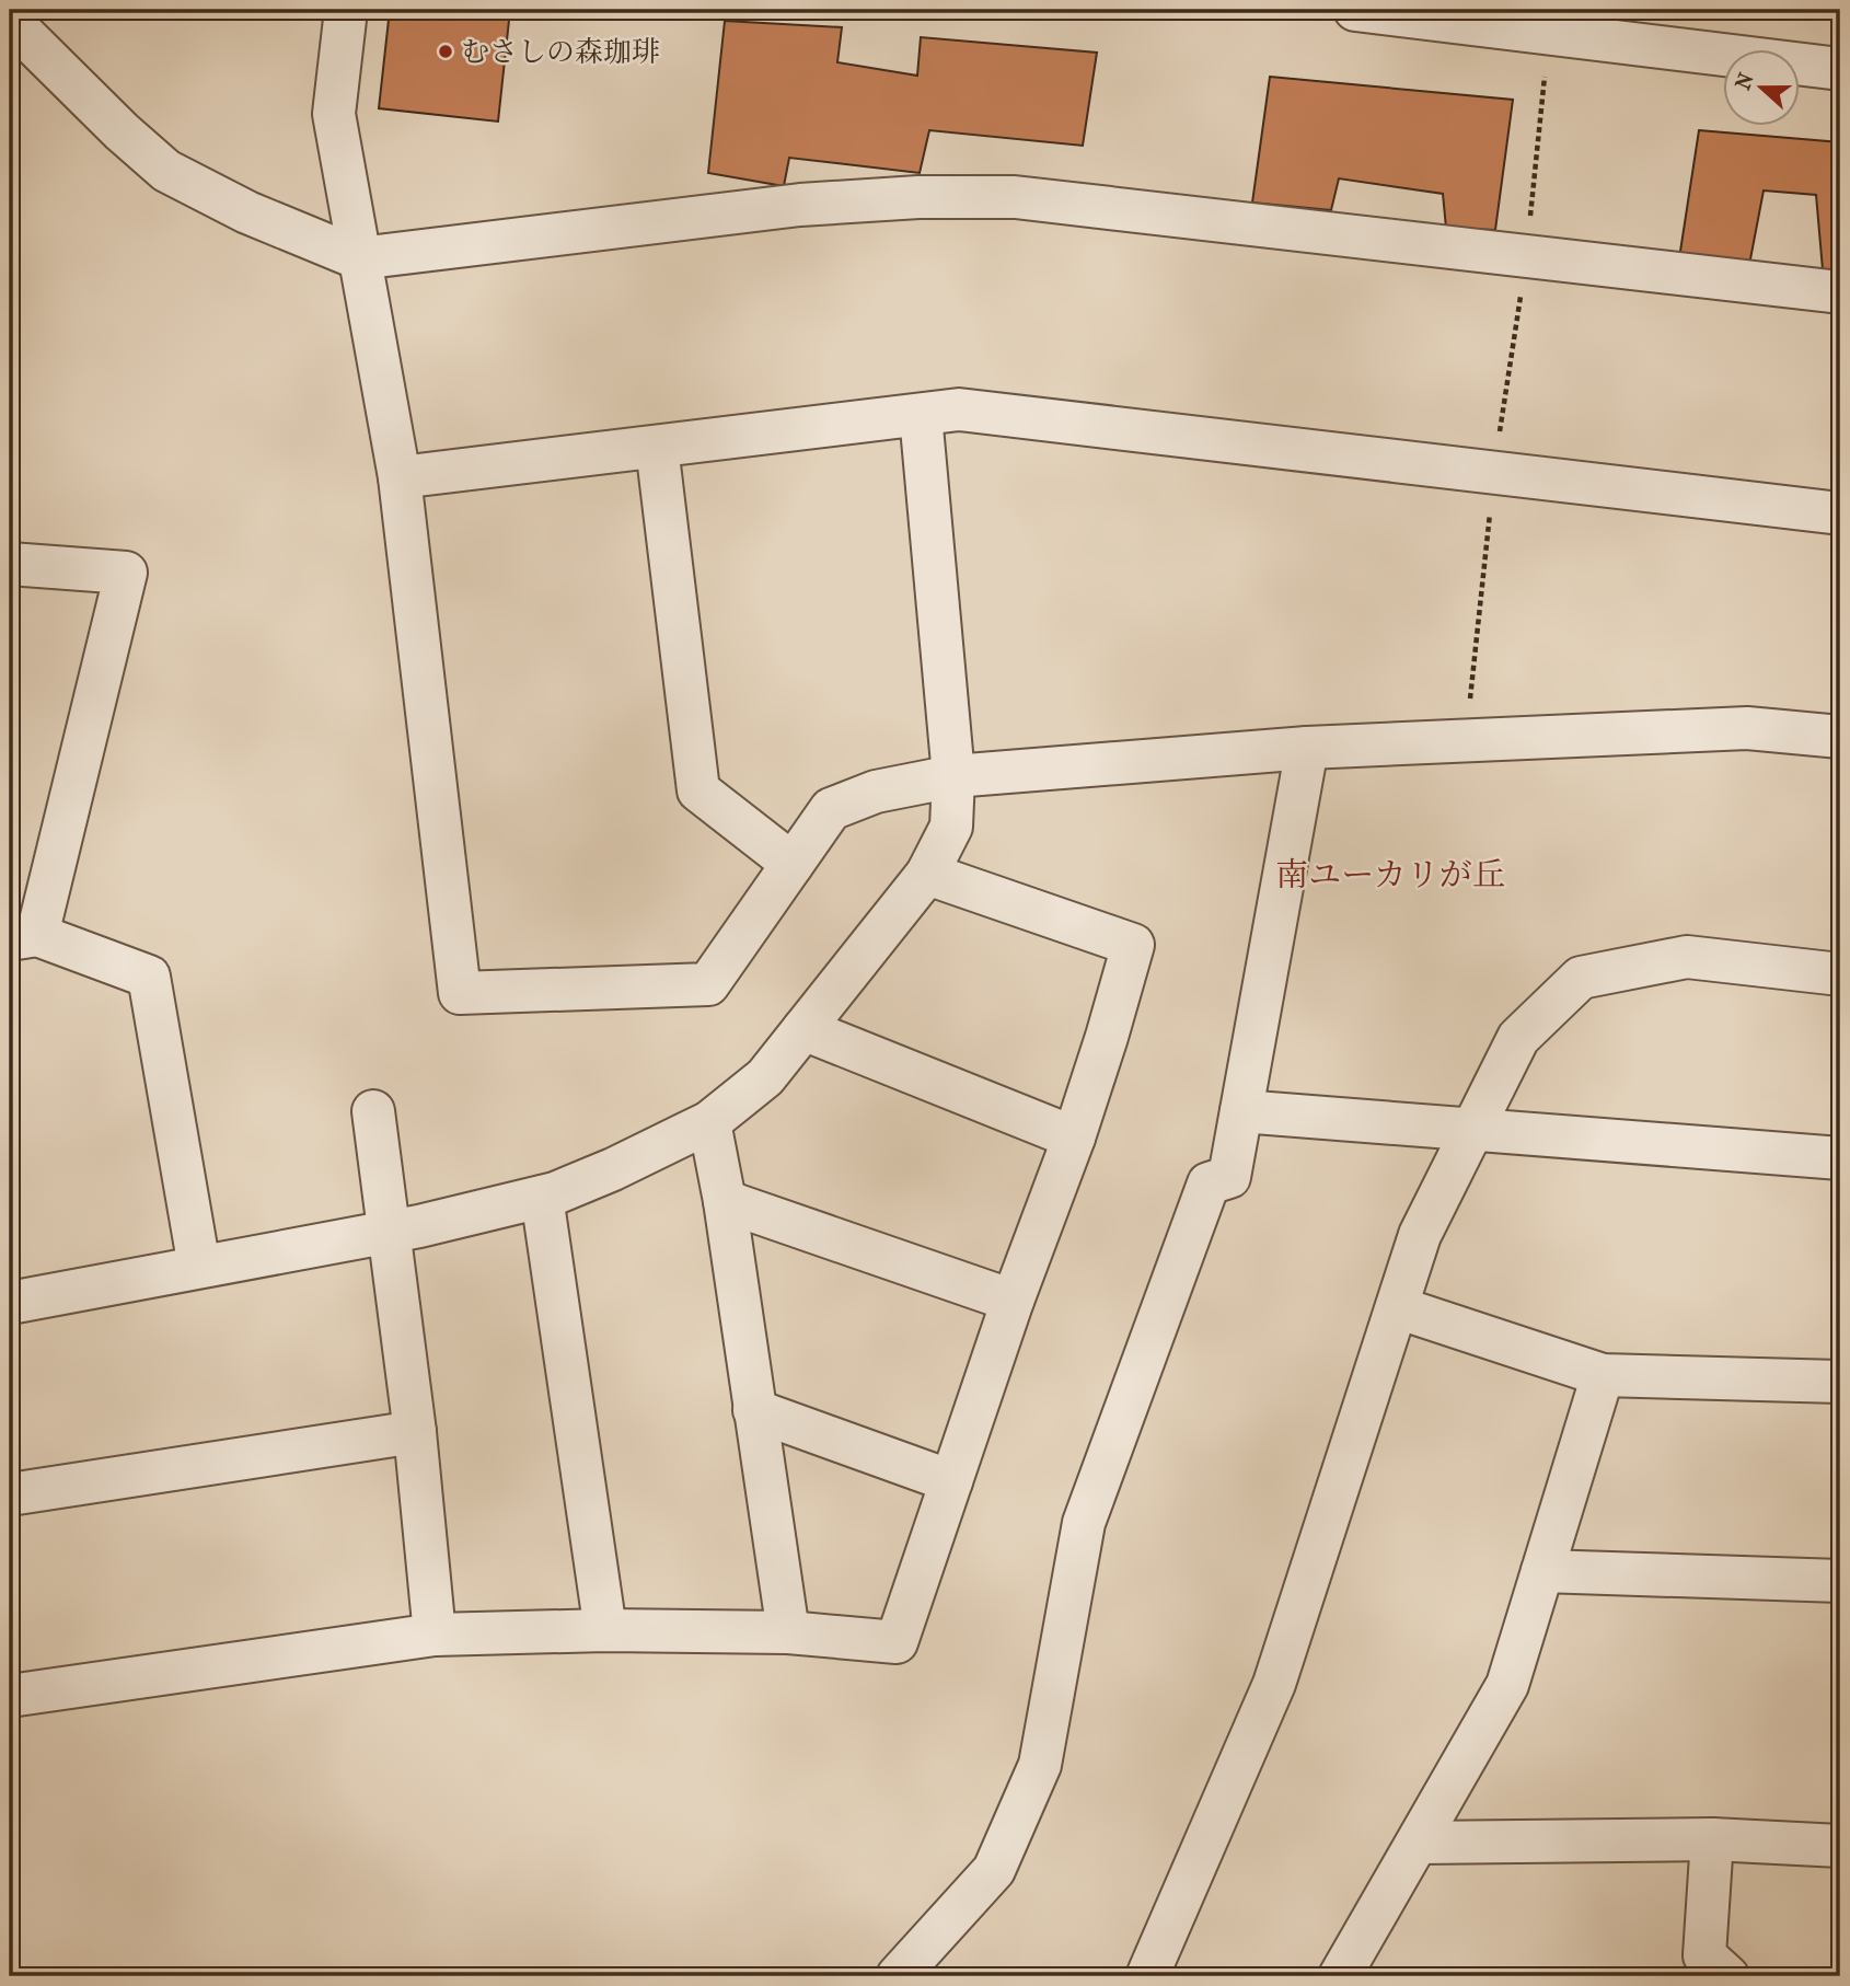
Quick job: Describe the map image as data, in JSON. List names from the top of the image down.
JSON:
{
  "districts": ["南ユーカリが丘"],
  "places": ["むさしの森珈琲"],
  "north": "left"
}
